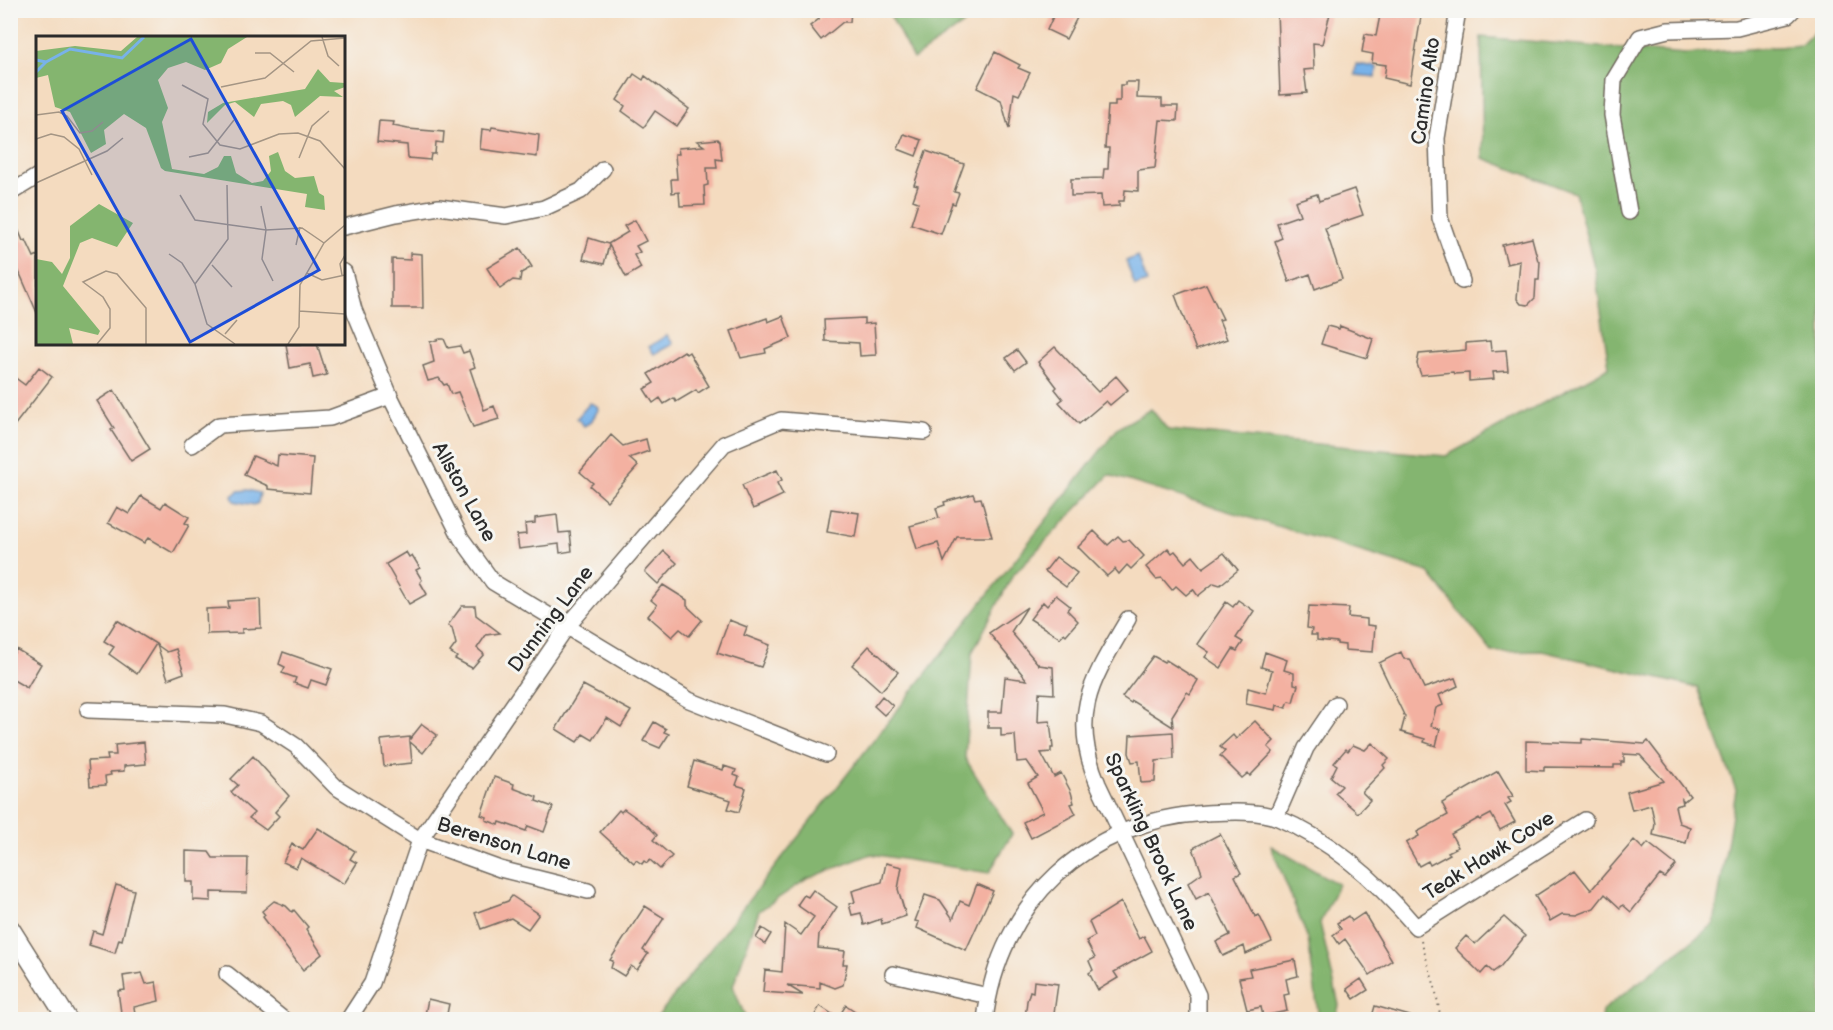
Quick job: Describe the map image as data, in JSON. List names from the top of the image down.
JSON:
{
  "streets": {
    "street": [
      "Camino Alto",
      "Allston Lane",
      "Dunning Lane",
      "Sparkling Brook Lane",
      "Berenson Lane",
      "Teak Hawk Cove"
    ]
  },
  "crossings": [
    ["Allston Lane", "Dunning Lane"],
    ["Dunning Lane", "Berenson Lane"]
  ]
}
